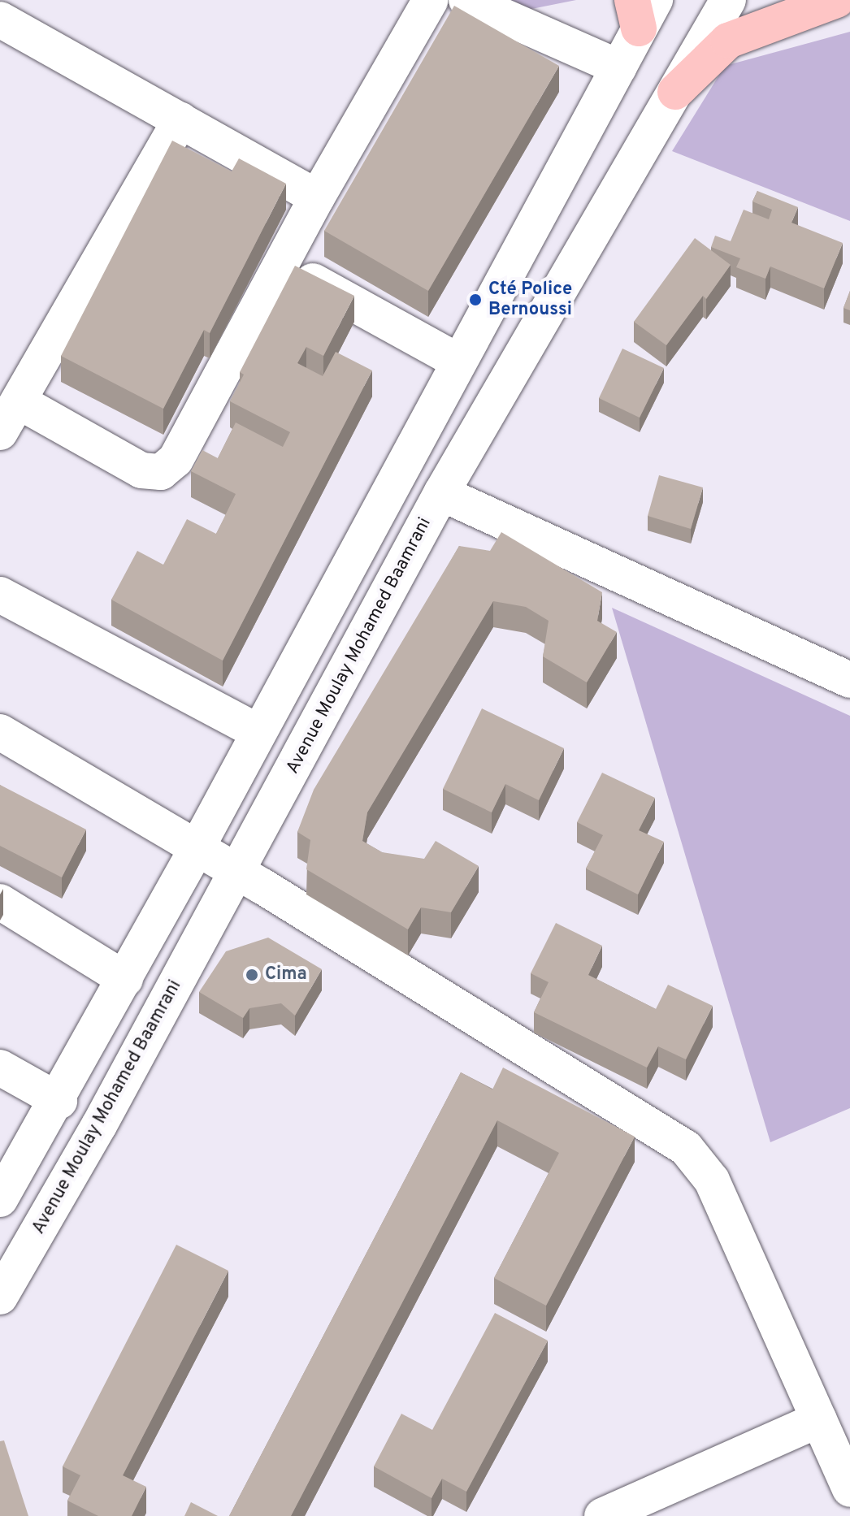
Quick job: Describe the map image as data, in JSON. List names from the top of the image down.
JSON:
{
  "streets": {
    "street": ["Avenue Moulay Mohamed Baamrani"]
  },
  "places": ["Cté Police Bernoussi", "Cima"]
}
